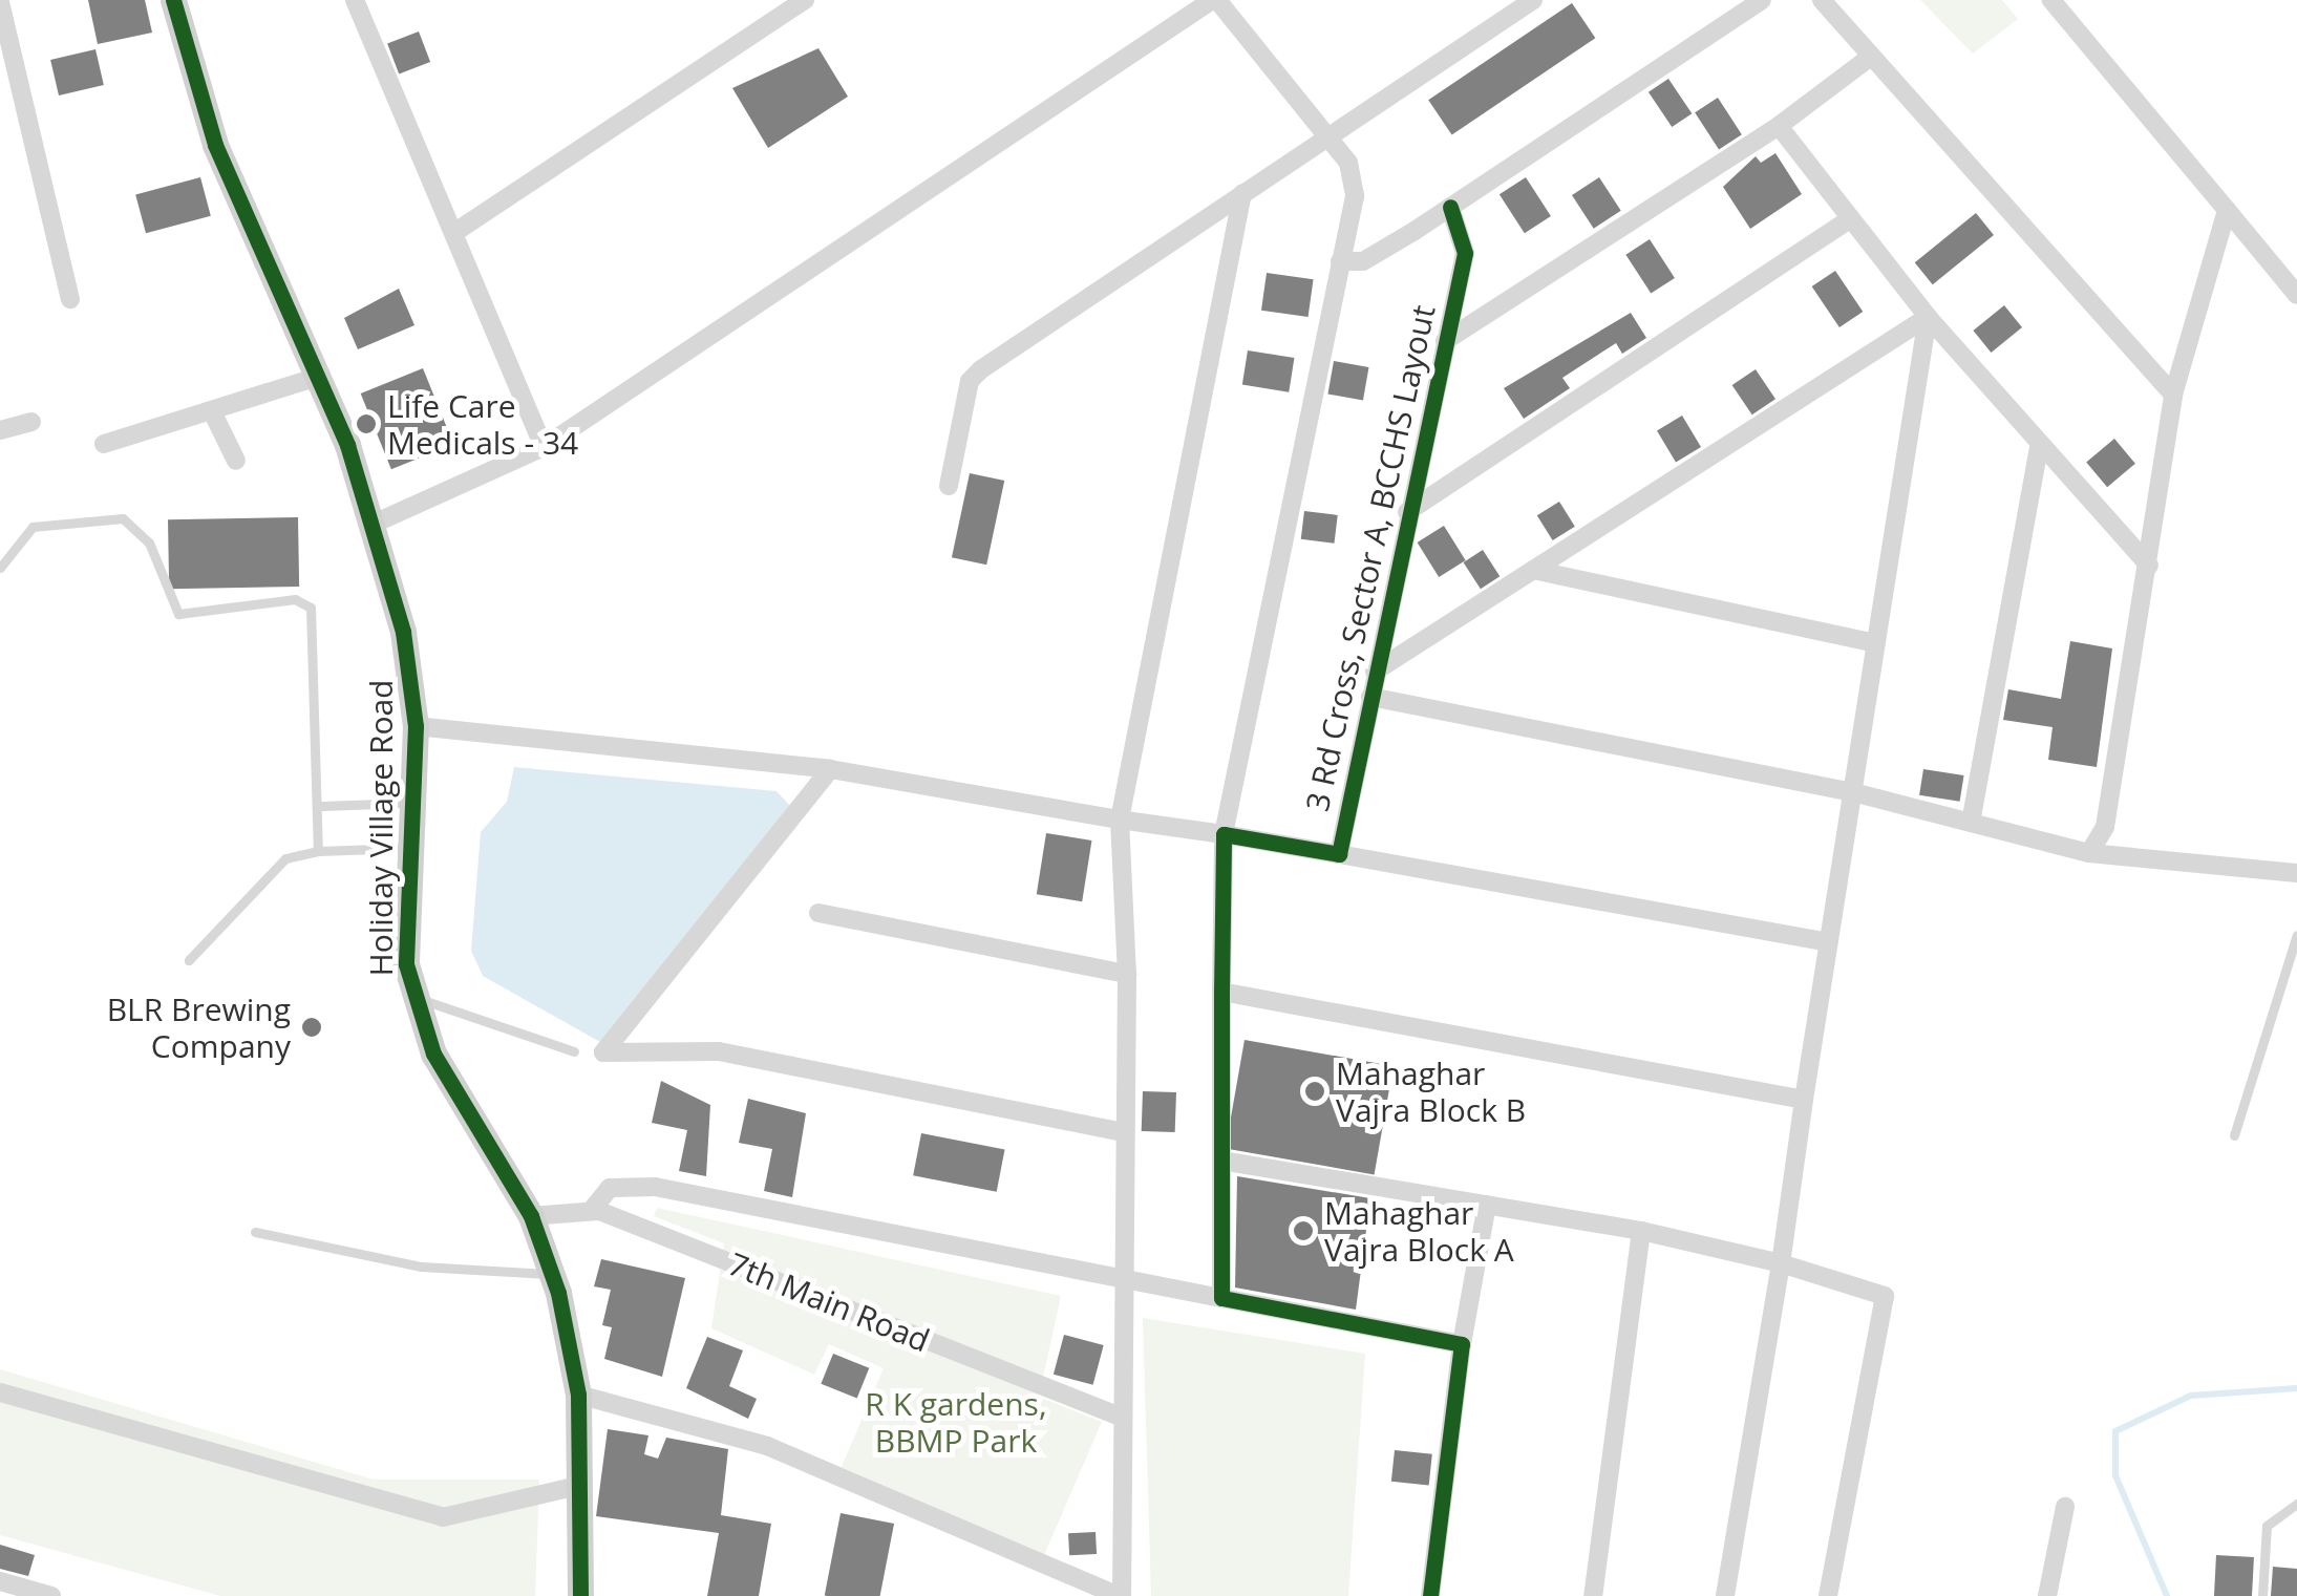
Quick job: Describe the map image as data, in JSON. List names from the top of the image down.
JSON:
{
  "streets": {
    "street": ["3 Rd Cross, Sector A, BCCHS Layout", "Holiday Village Road", "7th Main Road"]
  },
  "crossings": [
    ["3 Rd Cross, Sector A, BCCHS Layout", "Holiday Village Road"],
    ["Holiday Village Road", "7th Main Road"]
  ],
  "parks": ["R K gardens, BBMP Park"],
  "places": [
    "Life Care Medicals - 34",
    "BLR Brewing Company",
    "Mahaghar Vajra Block B",
    "Mahaghar Vajra Block A"
  ]
}
